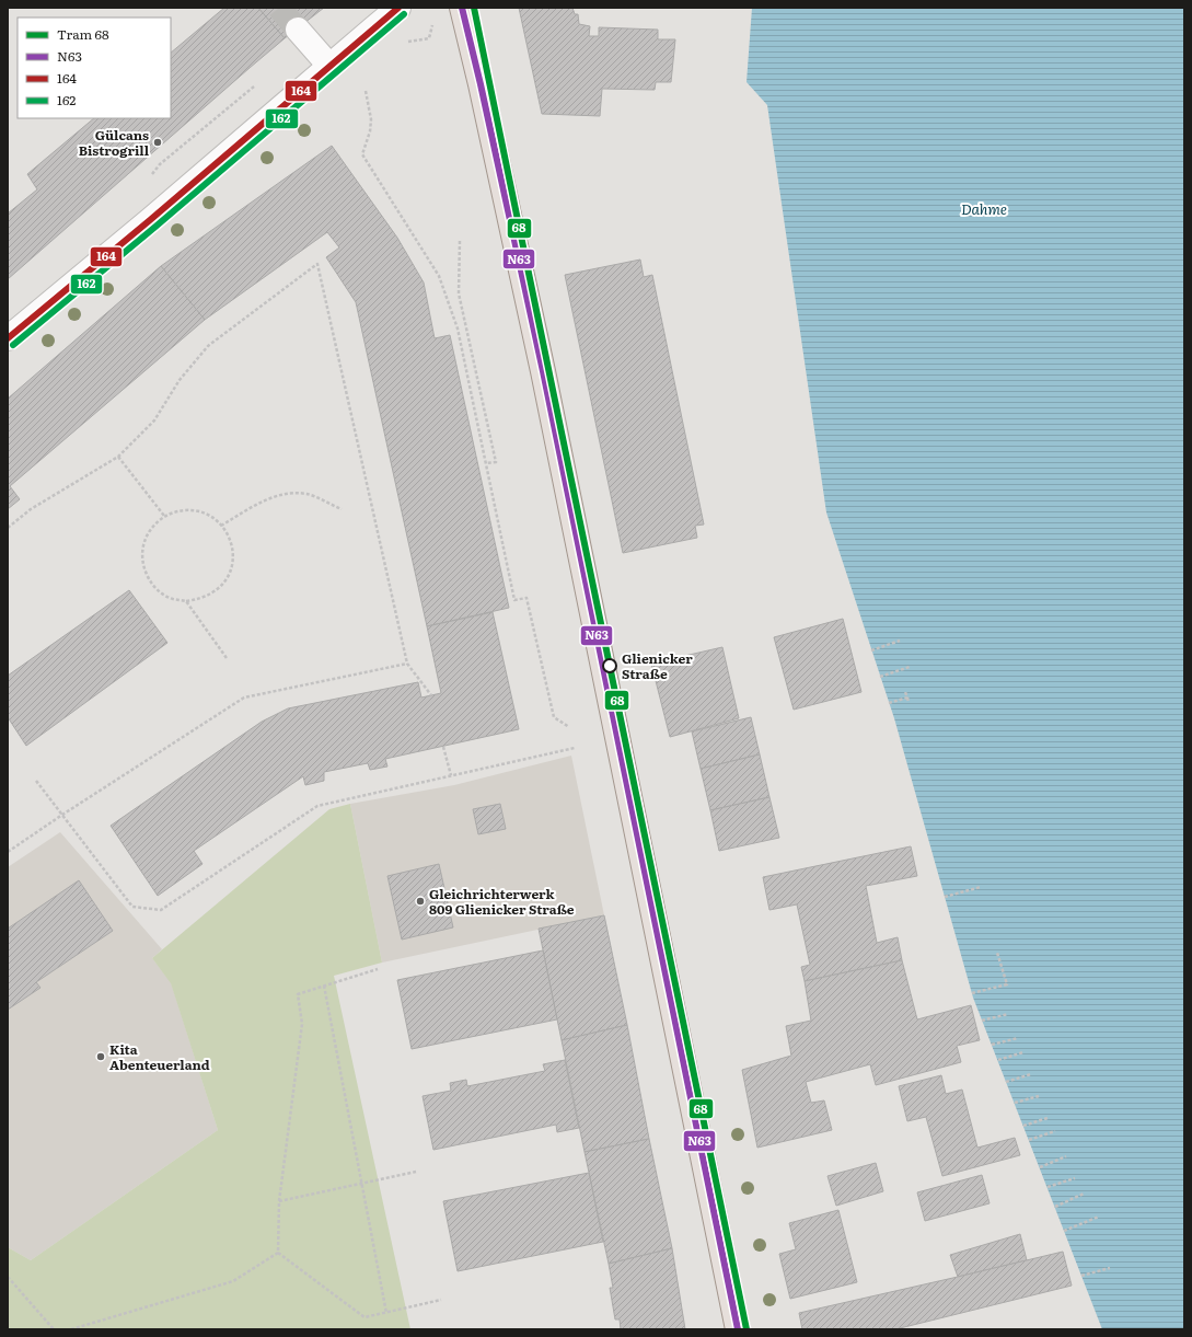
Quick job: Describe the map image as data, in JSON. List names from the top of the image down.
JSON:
{
  "water": ["Dahme"],
  "places": [
    "Gülcans Bistrogrill",
    "Glienicker Straße",
    "Gleichrichterwerk 809 Glienicker Straße",
    "Kita Abenteuerland"
  ],
  "lines": [
    "tram line 68",
    "transit line N63",
    "transit line 164",
    "transit line 162"
  ],
  "legend": [
    "Tram 68",
    "N63",
    "164",
    "162"
  ]
}
